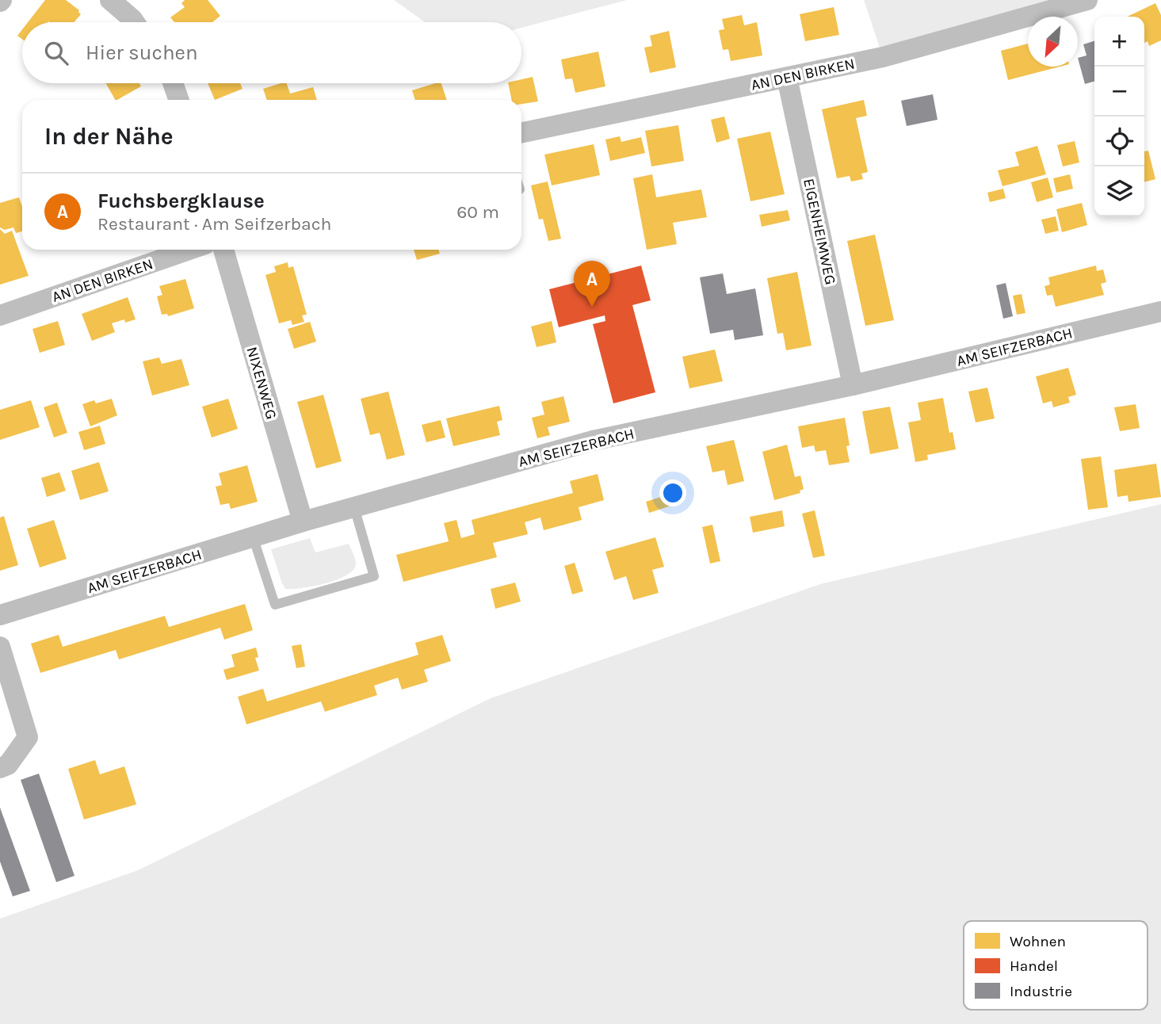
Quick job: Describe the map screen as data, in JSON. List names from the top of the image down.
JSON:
{
  "streets": {
    "street": [
      "AN DEN BIRKEN",
      "EIGENHEIMWEG",
      "AM SEIFZERBACH",
      "NIXENWEG"
    ]
  },
  "crossings": [
    ["AN DEN BIRKEN", "EIGENHEIMWEG"],
    ["EIGENHEIMWEG", "AM SEIFZERBACH"],
    ["AM SEIFZERBACH", "NIXENWEG"]
  ],
  "legend": ["Wohnen", "Handel", "Industrie"],
  "north": "bottom left",
  "page": {
    "map_buttons": ["+", "−"],
    "search": "Hier suchen",
    "heading": "In der Nähe",
    "list": [
      {
        "mark": "A",
        "name": "Fuchsbergklause",
        "note": "Restaurant · Am Seifzerbach",
        "value": "60 m"
      }
    ],
    "pins": "A"
  }
}
